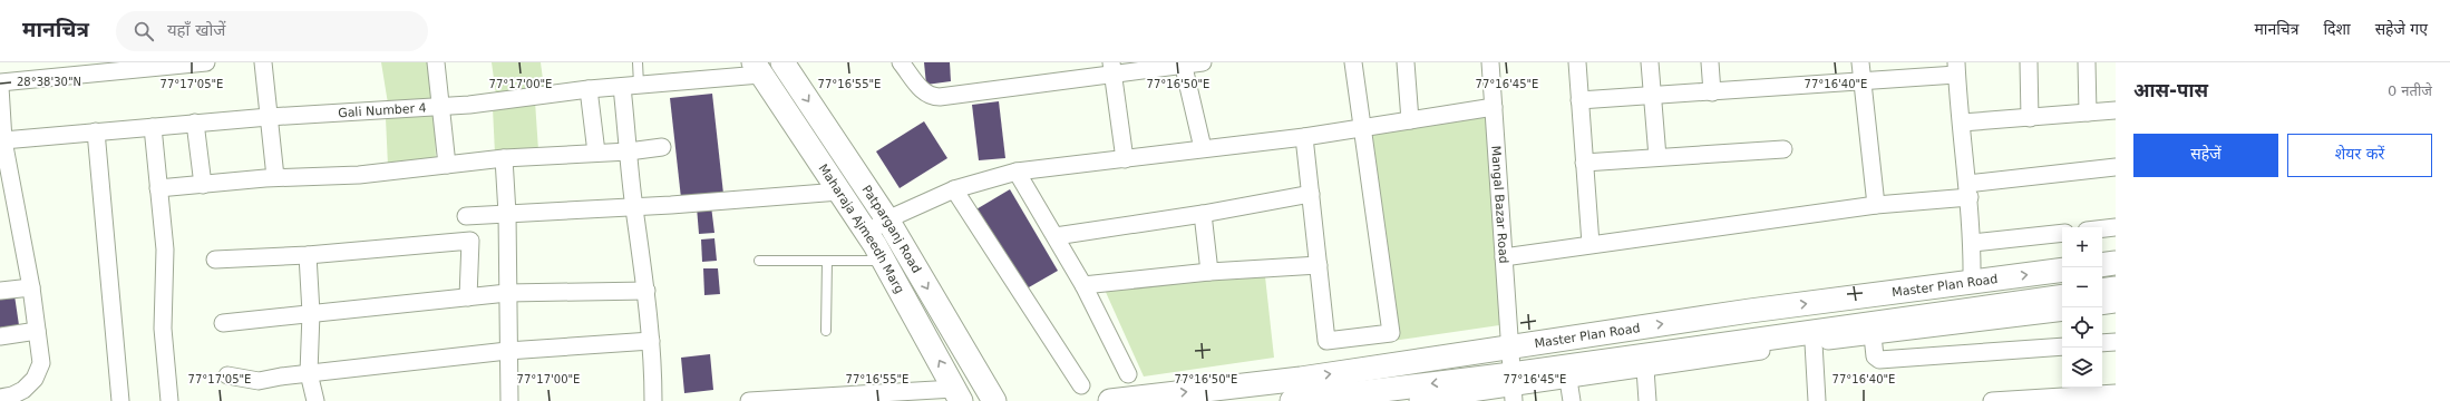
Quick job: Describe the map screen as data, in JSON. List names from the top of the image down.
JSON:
{
  "streets": {
    "main road": ["Maharaja Ajmeedh Marg", "Patparganj Road", "Master Plan Road"],
    "street": ["Gali Number 4", "Mangal Bazar Road"]
  },
  "crossings": [
    ["Gali Number 4", "Maharaja Ajmeedh Marg"],
    ["Mangal Bazar Road", "Master Plan Road"]
  ],
  "one_way": ["Maharaja Ajmeedh Marg", "Patparganj Road"],
  "page": {
    "header": "मानचित्र",
    "search": "यहाँ खोजें",
    "nav": ["मानचित्र", "दिशा", "सहेजे गए"],
    "heading": ["आस-पास", "0 नतीजे"],
    "buttons": ["सहेजें", "शेयर करें"],
    "map_buttons": ["+", "−"]
  },
  "coordinates": [
    "28°38'30\"N",
    "77°17'05\"E",
    "77°17'00\"E",
    "77°16'55\"E",
    "77°16'50\"E",
    "77°16'45\"E",
    "77°16'40\"E"
  ]
}
